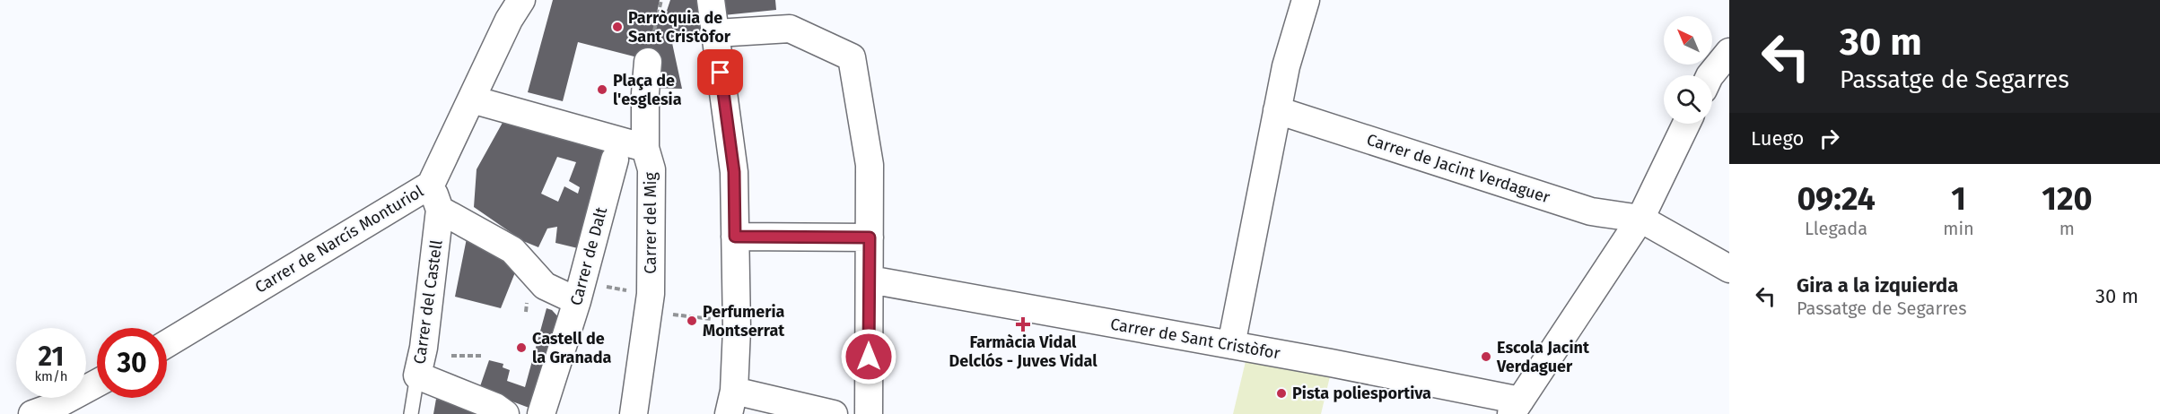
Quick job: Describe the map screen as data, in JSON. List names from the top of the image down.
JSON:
{
  "streets": {
    "street": [
      "Carrer de Jacint Verdaguer",
      "Carrer del Mig",
      "Carrer de Narcís Monturiol",
      "Carrer de Dalt",
      "Carrer del Castell",
      "Carrer de Sant Cristòfor"
    ]
  },
  "places": {
    "other": [
      "Parròquia de Sant Cristòfor",
      "Plaça de l'esglesia",
      "Perfumeria Montserrat",
      "Castell de la Granada",
      "Escola Jacint Verdaguer",
      "Pista poliesportiva"
    ],
    "health": ["Farmàcia Vidal Delclós - Juves Vidal"]
  },
  "north": "top left",
  "page": {
    "turn": ["30 m", "Passatge de Segarres"],
    "then": "Luego",
    "eta": [
      "09:24",
      "Llegada",
      "1",
      "min",
      "120",
      "m"
    ],
    "list": [
      {
        "name": "Gira a la izquierda",
        "note": "Passatge de Segarres",
        "value": "30 m"
      }
    ],
    "speed": "21 km/h",
    "limit": "30"
  }
}
